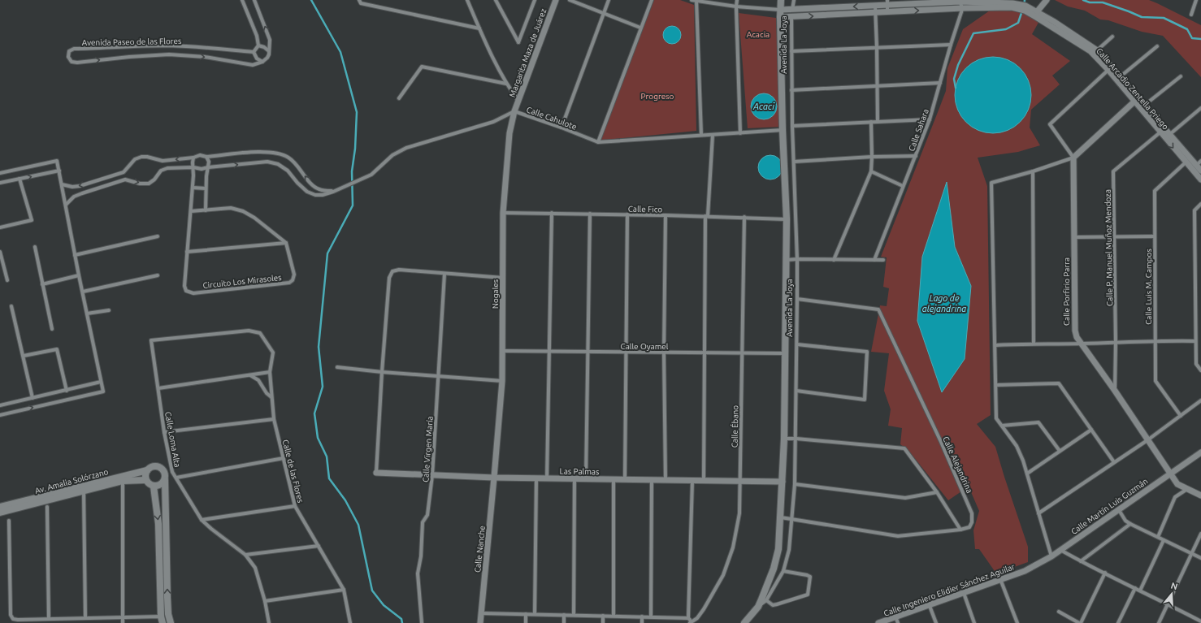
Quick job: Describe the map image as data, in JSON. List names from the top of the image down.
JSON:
{
  "streets": {
    "main road": ["Avenida La Joya", "Av. Amalia Solórzano"],
    "street": [
      "Avenida Paseo de las Flores",
      "Margarita Maza de Juárez",
      "Calle Arcadio Zentella Priego",
      "Calle Cahulote",
      "Calle Sahara",
      "Calle Fico",
      "Calle P. Manuel Muñoz Mendoza",
      "Circuito Los Mirasoles",
      "Calle Luis M. Campos",
      "Calle Porfirio Parra",
      "Nogales",
      "Calle Oyamel",
      "Calle Ébano",
      "Calle Loma Alta",
      "Calle Virgen María",
      "Calle Alejandrina",
      "Calle de las Flores",
      "Las Palmas",
      "Calle Martín Luis Guzmán",
      "Calle Nanche",
      "Calle Ingeniero Elidier Sánchez Aguilar"
    ]
  },
  "crossings": [
    ["Avenida La Joya", "Calle Cahulote"],
    ["Avenida La Joya", "Calle Fico"],
    ["Avenida La Joya", "Calle Oyamel"],
    ["Avenida La Joya", "Calle Alejandrina"],
    ["Avenida La Joya", "Las Palmas"],
    ["Margarita Maza de Juárez", "Calle Cahulote"],
    ["Margarita Maza de Juárez", "Nogales"],
    ["Calle Arcadio Zentella Priego", "Calle P. Manuel Muñoz Mendoza"],
    ["Calle Arcadio Zentella Priego", "Calle Luis M. Campos"],
    ["Calle Cahulote", "Circuito Los Mirasoles"],
    ["Calle Cahulote", "Nogales"],
    ["Calle Fico", "Nogales"],
    ["Calle Fico", "Calle Ébano"],
    ["Calle P. Manuel Muñoz Mendoza", "Calle Porfirio Parra"],
    ["Calle Porfirio Parra", "Calle Martín Luis Guzmán"],
    ["Nogales", "Calle Oyamel"],
    ["Nogales", "Las Palmas"],
    ["Nogales", "Calle Nanche"],
    ["Calle Oyamel", "Calle Ébano"],
    ["Calle Ébano", "Las Palmas"],
    ["Calle Loma Alta", "Calle de las Flores"],
    ["Calle Virgen María", "Las Palmas"],
    ["Las Palmas", "Calle Nanche"],
    ["Calle Martín Luis Guzmán", "Calle Ingeniero Elidier Sánchez Aguilar"]
  ],
  "water": ["Acaci", "Lago de alejandrina"],
  "parks": ["Acacia", "Progreso"],
  "north": "top"
}
